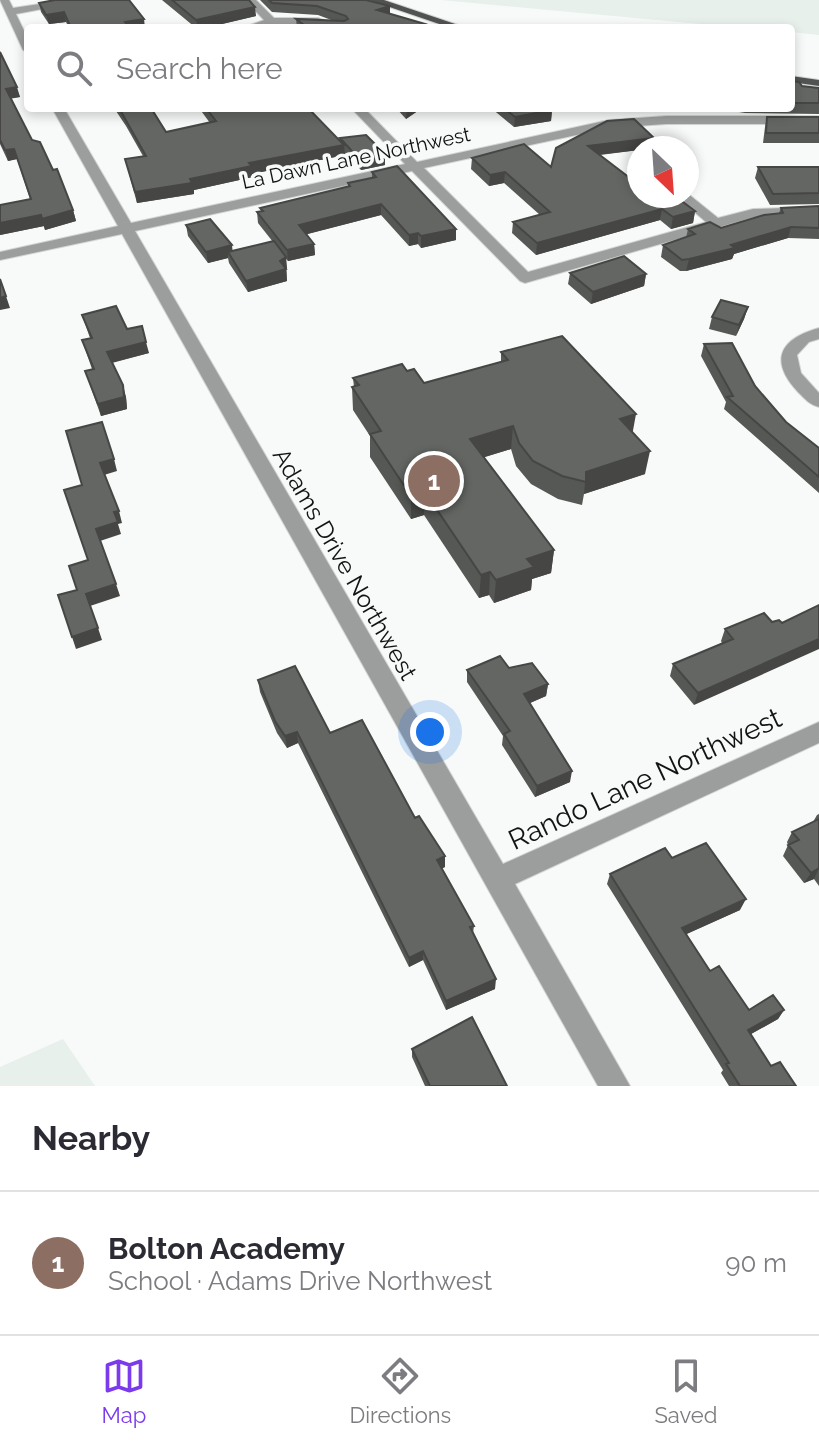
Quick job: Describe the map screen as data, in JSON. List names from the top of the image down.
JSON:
{
  "streets": {
    "street": ["La Dawn Lane Northwest", "Adams Drive Northwest", "Rando Lane Northwest"]
  },
  "crossings": [
    ["La Dawn Lane Northwest", "Adams Drive Northwest"],
    ["Adams Drive Northwest", "Rando Lane Northwest"]
  ],
  "north": "bottom right",
  "page": {
    "search": "Search here",
    "pins": "1",
    "heading": "Nearby",
    "list": [
      {
        "mark": "1",
        "name": "Bolton Academy",
        "note": "School · Adams Drive Northwest",
        "value": "90 m"
      }
    ],
    "nav": ["Map", "Directions", "Saved"]
  }
}
